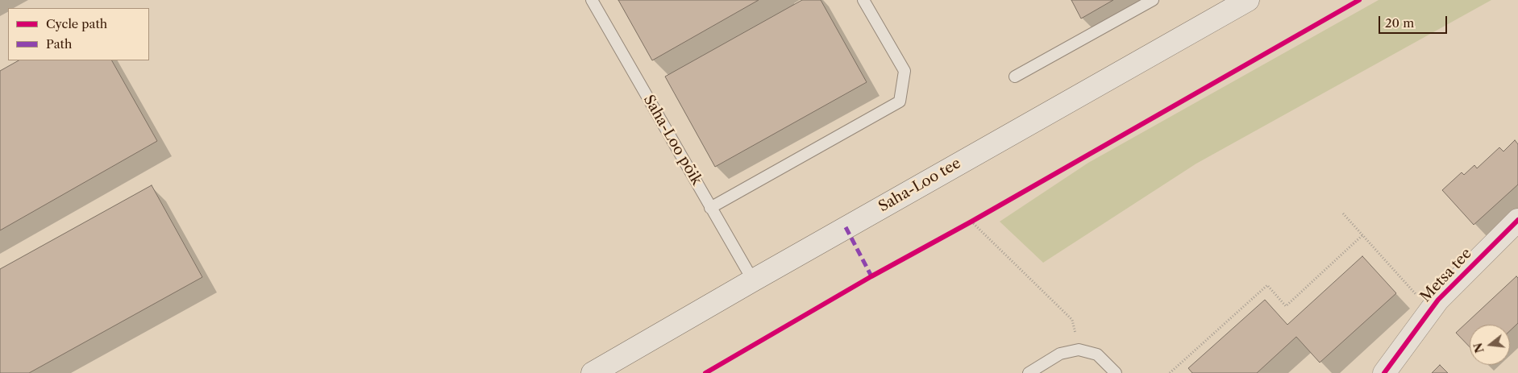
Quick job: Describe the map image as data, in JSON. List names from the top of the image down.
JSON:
{
  "streets": {
    "main road": ["Saha-Loo tee", "Metsa tee"],
    "lane": ["Saha-Loo põik"]
  },
  "crossings": [
    ["Saha-Loo põik", "Saha-Loo tee"]
  ],
  "legend": ["Cycle path", "Path"],
  "scale_bar": "20 m",
  "north": "left"
}
